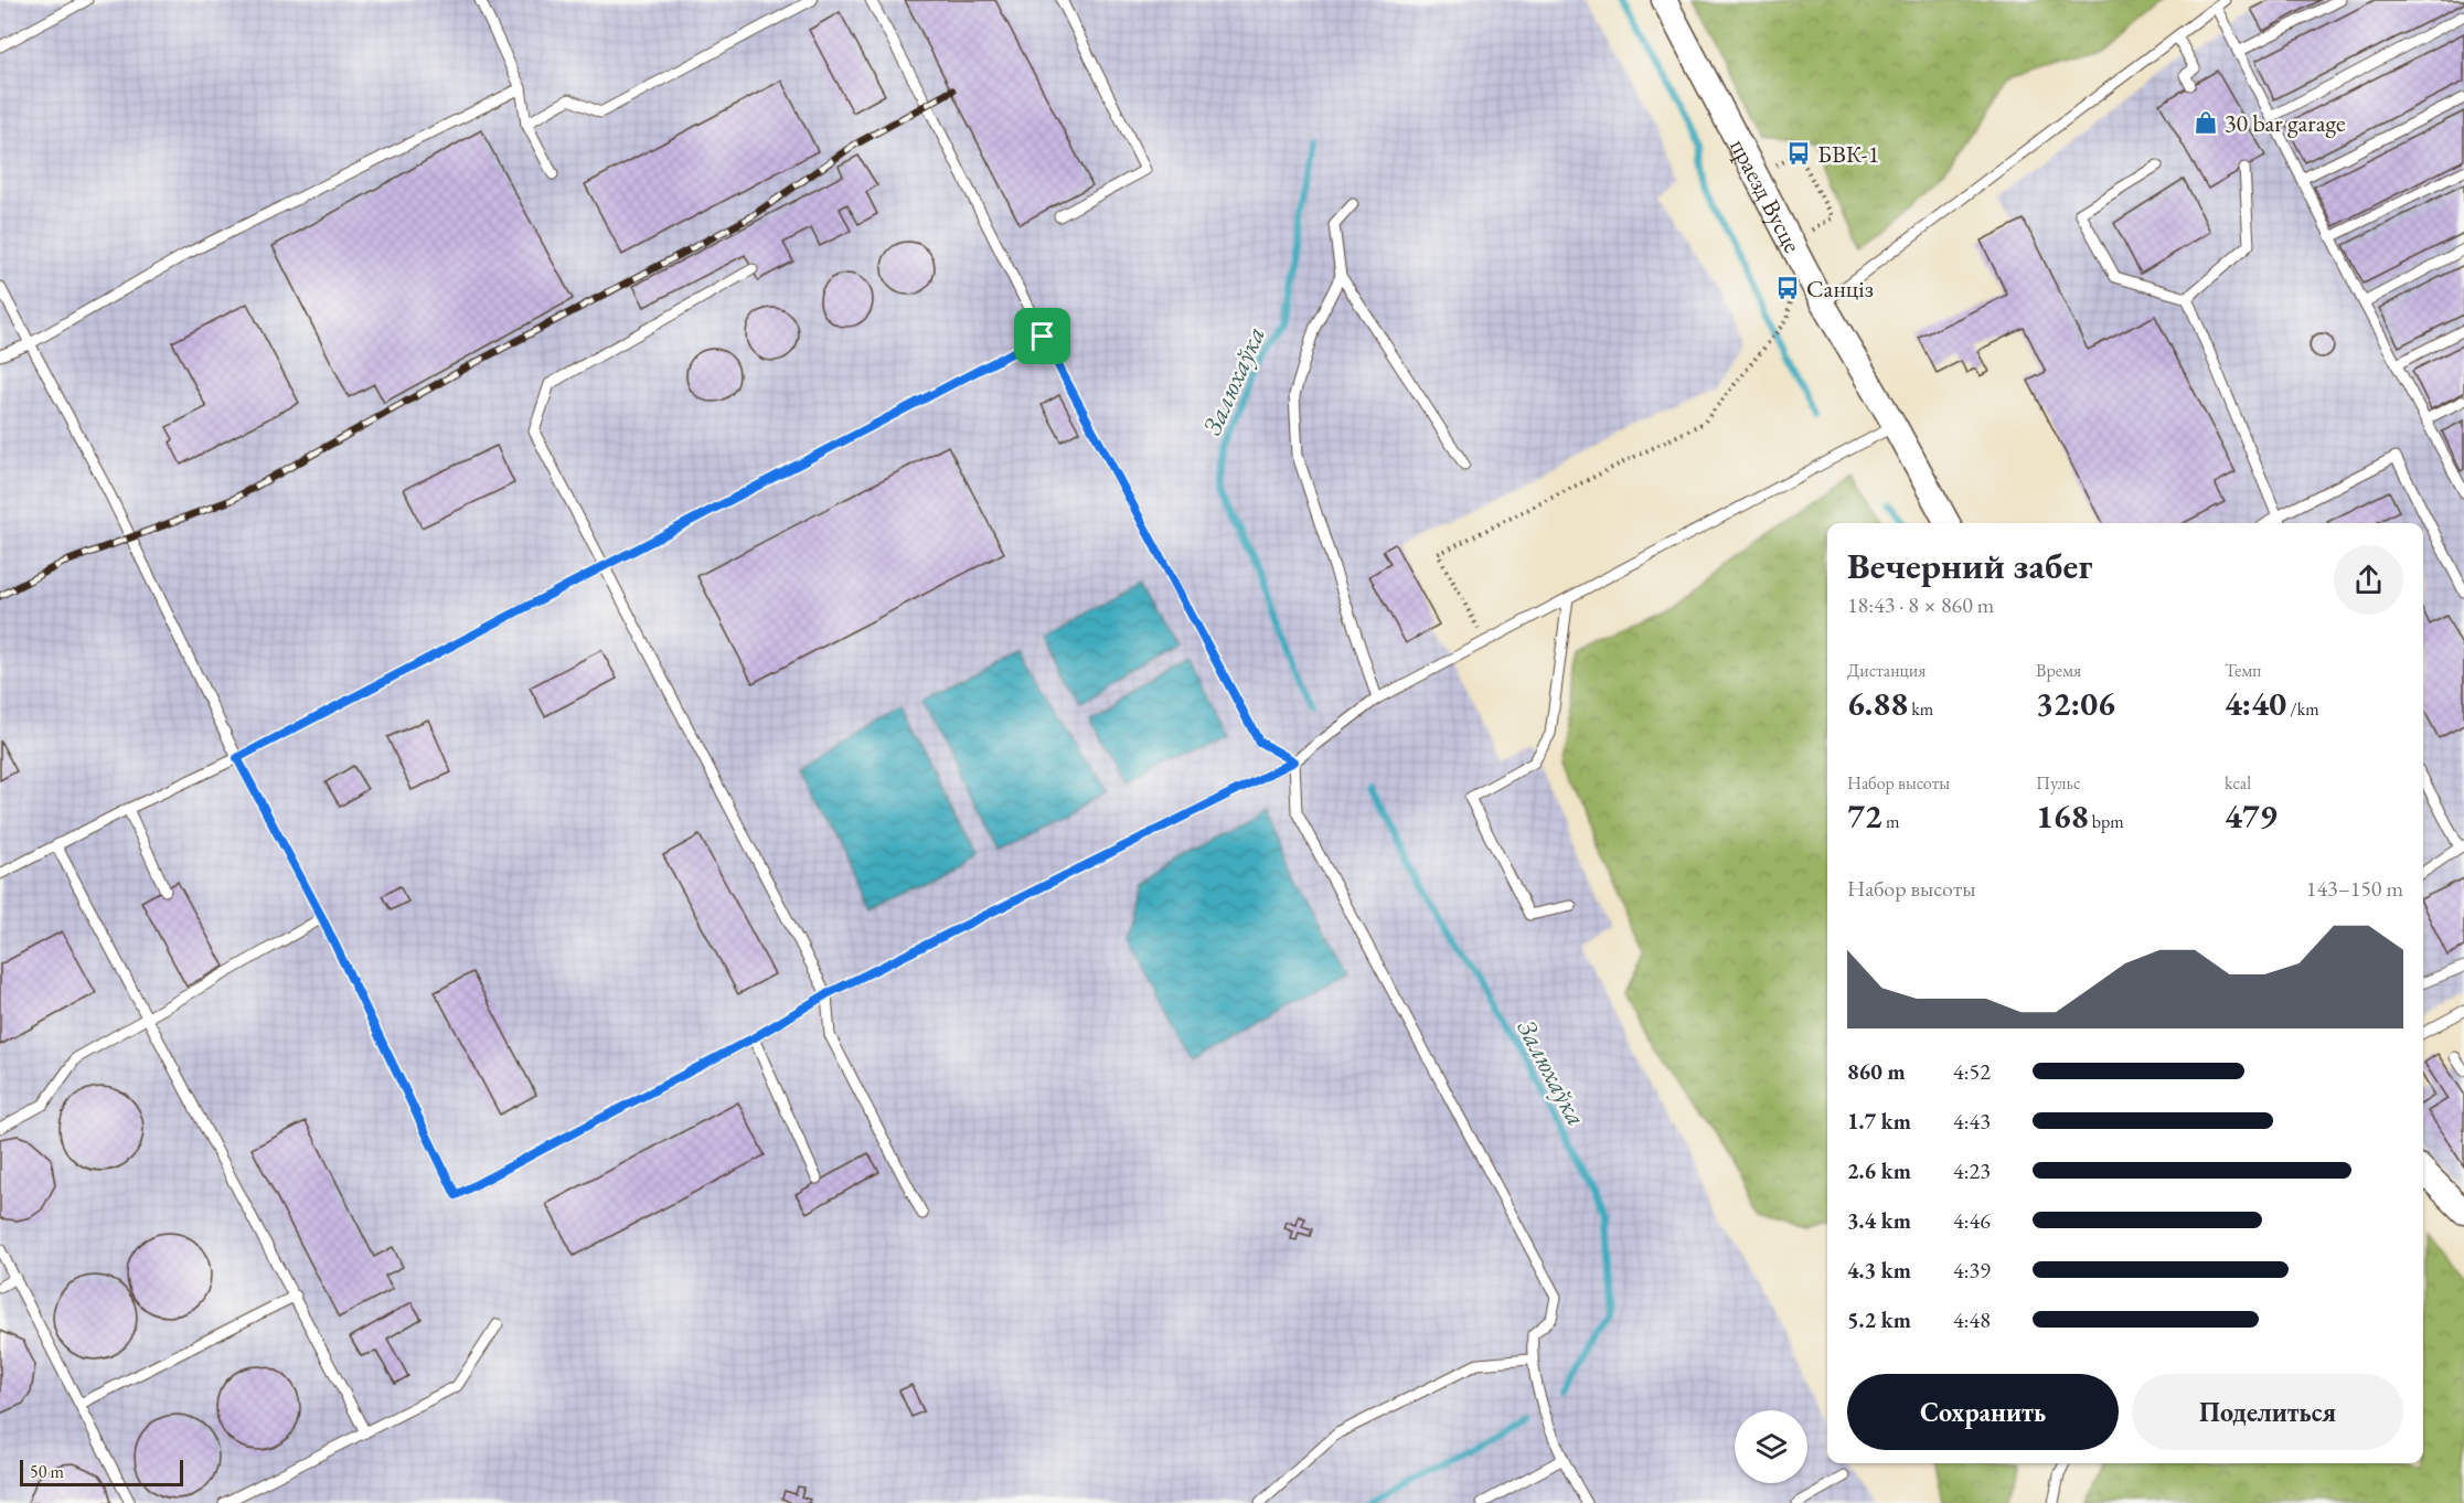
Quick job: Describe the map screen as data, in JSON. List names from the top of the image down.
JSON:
{
  "streets": {
    "street": ["праезд Вусце"]
  },
  "water": ["Залюхаўка"],
  "places": {
    "shop": ["30 bar garage"],
    "bus stop": ["БВК-1", "Санціз"]
  },
  "scale_bar": "50 m",
  "page": {
    "heading": ["Вечерний забег", "18:43 · 8 × 860 m"],
    "stats": [
      ["Дистанция", "6.88 km"],
      ["Время", "32:06"],
      ["Темп", "4:40 /km"],
      ["Набор высоты", "72 m"],
      ["Пульс", "168 bpm"],
      ["kcal", "479"]
    ],
    "chart": ["Набор высоты", "143–150 m"],
    "list": [
      {
        "name": "860 m",
        "note": "4:52"
      },
      {
        "name": "1.7 km",
        "note": "4:43"
      },
      {
        "name": "2.6 km",
        "note": "4:23"
      },
      {
        "name": "3.4 km",
        "note": "4:46"
      },
      {
        "name": "4.3 km",
        "note": "4:39"
      },
      {
        "name": "5.2 km",
        "note": "4:48"
      }
    ],
    "buttons": ["Сохранить", "Поделиться"],
    "scale": "50 m"
  }
}
